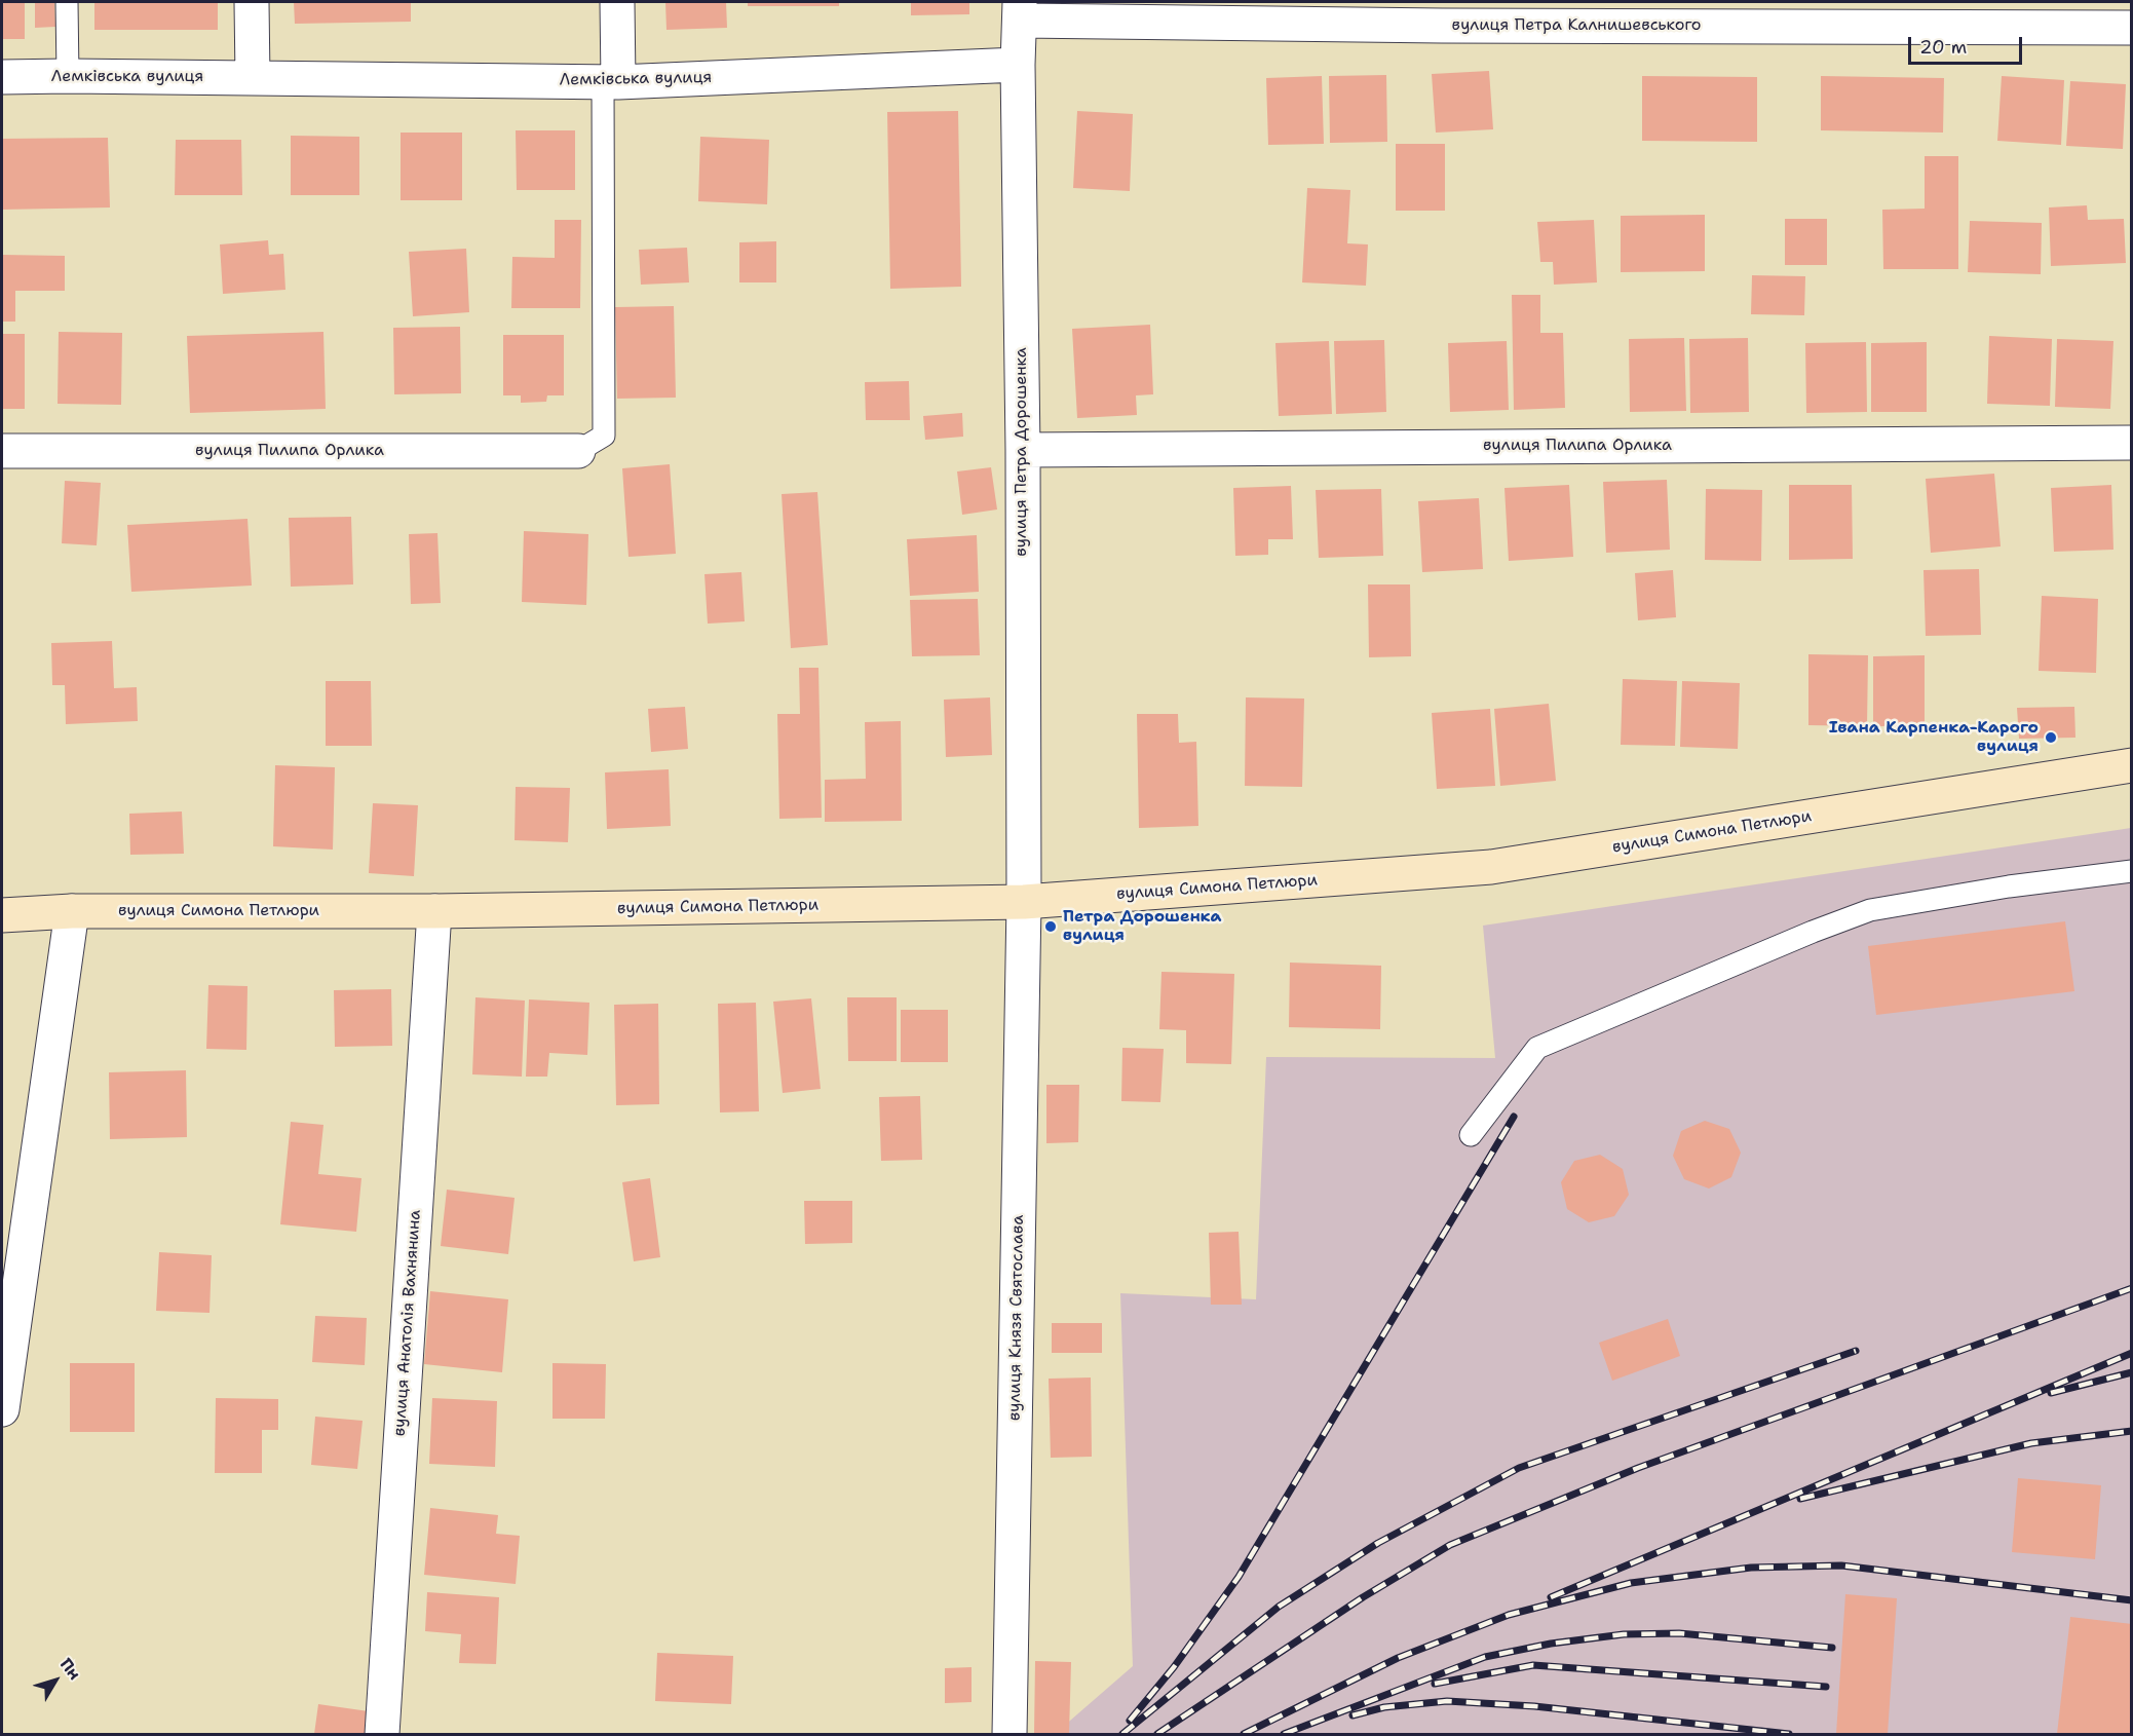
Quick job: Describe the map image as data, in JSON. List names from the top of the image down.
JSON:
{
  "streets": {
    "main road": ["вулиця Симона Петлюри"],
    "street": [
      "вулиця Петра Калнишевського",
      "Лемківська вулиця",
      "вулиця Пилипа Орлика",
      "вулиця Петра Дорошенка",
      "вулиця Князя Святослава",
      "вулиця Анатолія Вахнянина"
    ]
  },
  "crossings": [
    ["вулиця Петра Калнишевського", "вулиця Петра Дорошенка"],
    ["Лемківська вулиця", "вулиця Петра Дорошенка"],
    ["вулиця Пилипа Орлика", "вулиця Петра Дорошенка"],
    ["вулиця Петра Дорошенка", "вулиця Симона Петлюри"],
    ["вулиця Петра Дорошенка", "вулиця Князя Святослава"],
    ["вулиця Симона Петлюри", "вулиця Князя Святослава"],
    ["вулиця Симона Петлюри", "вулиця Анатолія Вахнянина"]
  ],
  "places": ["Івана Карпенка-Карого вулиця", "Петра Дорошенка вулиця"],
  "scale_bar": "20 m",
  "north": "top right"
}
